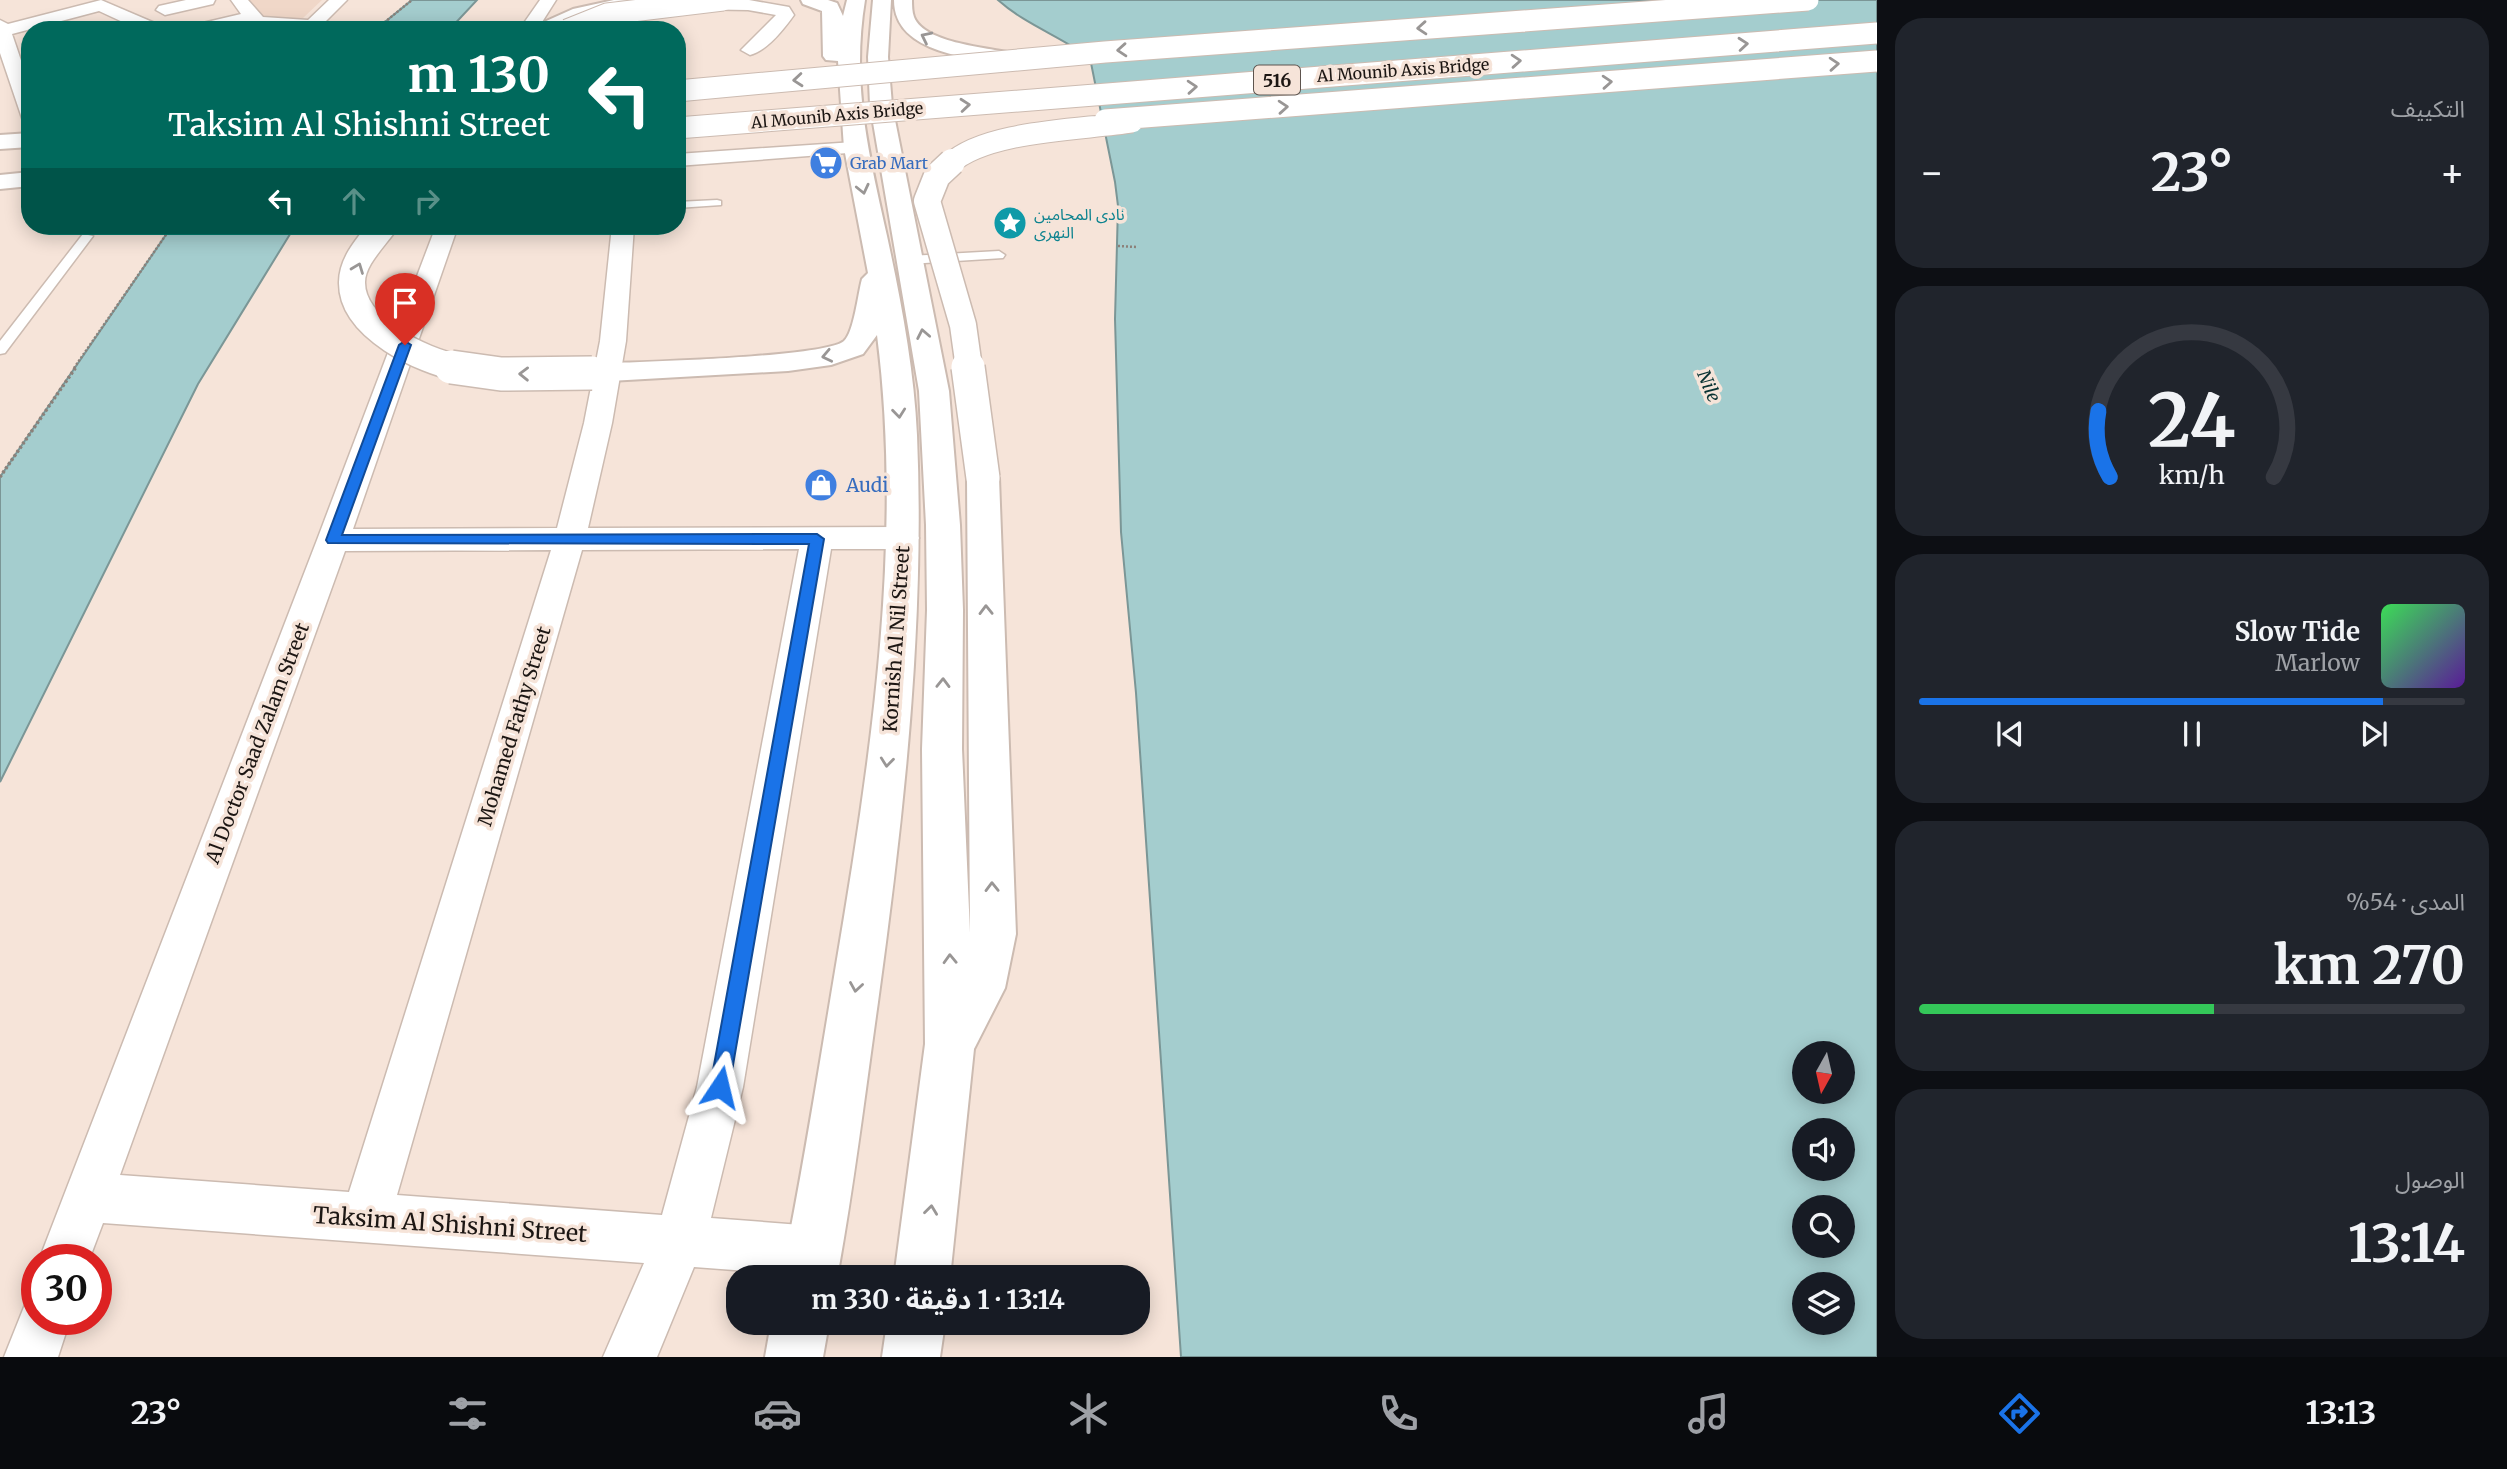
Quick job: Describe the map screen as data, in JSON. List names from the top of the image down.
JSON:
{
  "streets": {
    "highway": ["Al Mounib Axis Bridge", "516", "Kornish Al Nil Street"],
    "street": ["Mohamed Fathy Street", "Al Doctor Saad Zalam Street", "Taksim Al Shishni Street"]
  },
  "crossings": [
    ["Kornish Al Nil Street", "Taksim Al Shishni Street"],
    ["Mohamed Fathy Street", "Taksim Al Shishni Street"],
    ["Al Doctor Saad Zalam Street", "Taksim Al Shishni Street"]
  ],
  "water": ["Nile"],
  "places": {
    "supermarket": ["Grab Mart"],
    "place": ["نادى المحامين النهرى"],
    "shop": ["Audi"]
  },
  "north": "bottom",
  "page": {
    "tile": [
      "التكييف",
      ["المدى · 54%", "270 km"],
      ["الوصول", "13:14"]
    ],
    "turn": ["130 m", "Taksim Al Shishni Street"],
    "heat": ["−", "23°", "+"],
    "song": ["Slow Tide", "Marlow"],
    "limit": "30",
    "trip": "13:14 · 1 دقيقة · 330 m",
    "tabs": ["13:13", "23°"],
    "gauge": ["24", "km/h"]
  }
}
